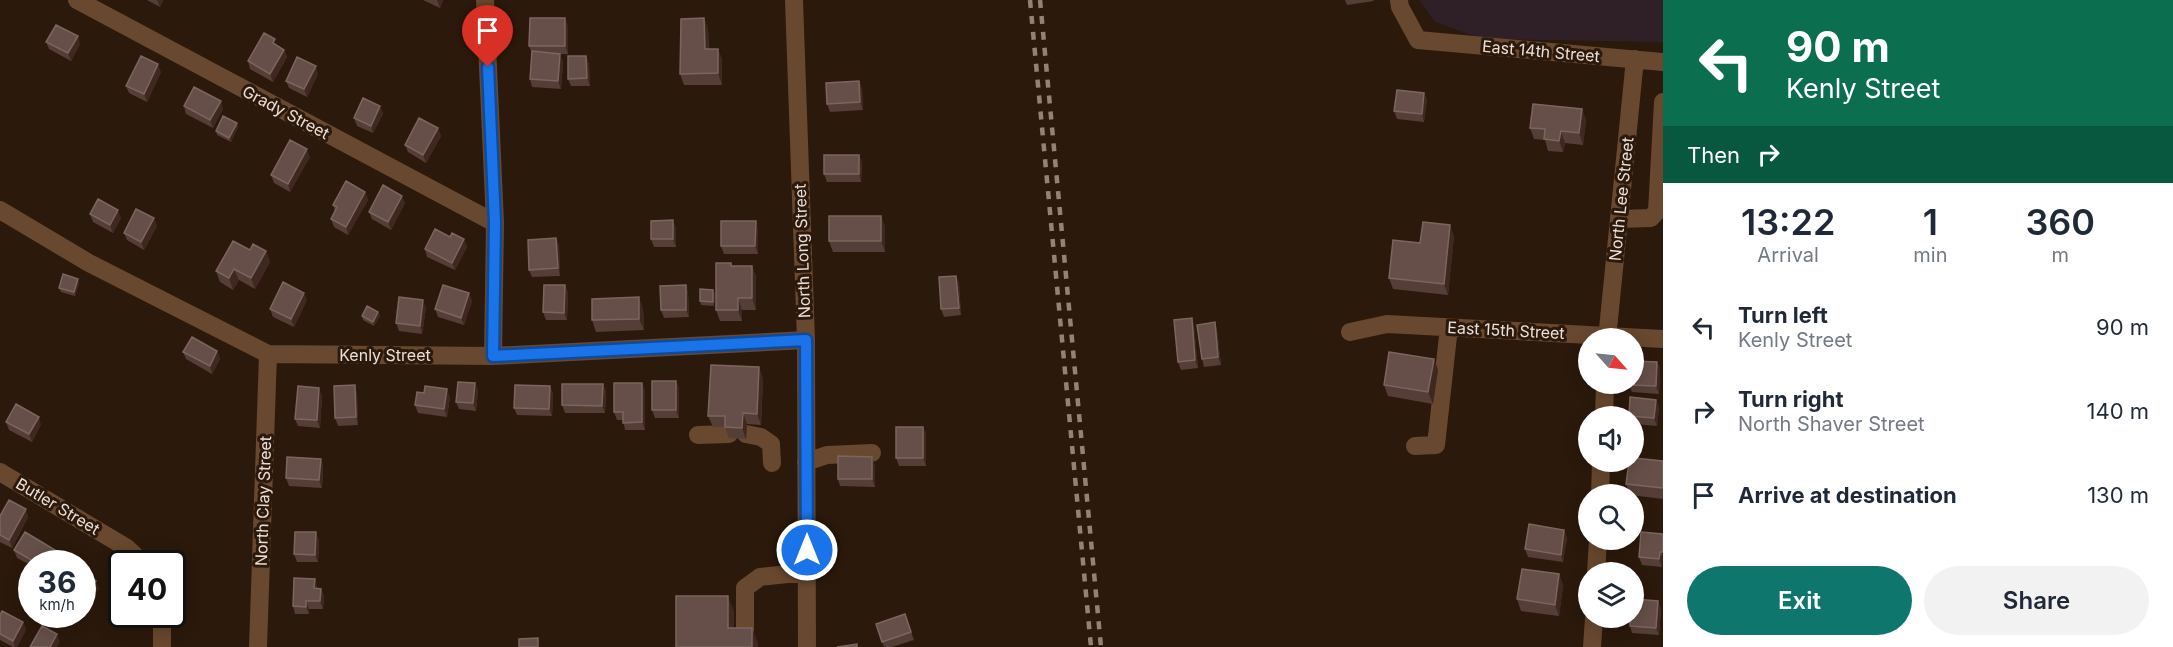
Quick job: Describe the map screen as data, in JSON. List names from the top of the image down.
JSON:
{
  "streets": {
    "street": [
      "East 14th Street",
      "Grady Street",
      "North Lee Street",
      "North Long Street",
      "East 15th Street",
      "Kenly Street",
      "North Clay Street",
      "Butler Street"
    ]
  },
  "crossings": [
    ["East 14th Street", "North Lee Street"],
    ["North Long Street", "Kenly Street"],
    ["Kenly Street", "North Clay Street"]
  ],
  "north": "bottom right",
  "page": {
    "turn": ["90 m", "Kenly Street"],
    "then": "Then",
    "eta": [
      "13:22",
      "Arrival",
      "1",
      "min",
      "360",
      "m"
    ],
    "list": [
      {
        "name": "Turn left",
        "note": "Kenly Street",
        "value": "90 m"
      },
      {
        "name": "Turn right",
        "note": "North Shaver Street",
        "value": "140 m"
      },
      {
        "name": "Arrive at destination",
        "value": "130 m"
      }
    ],
    "speed": "36 km/h",
    "limit": "40",
    "buttons": ["Exit", "Share"]
  }
}
